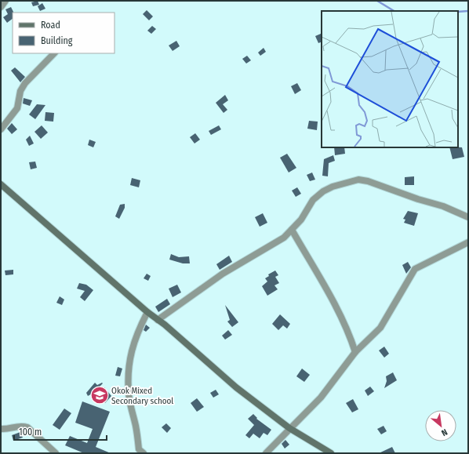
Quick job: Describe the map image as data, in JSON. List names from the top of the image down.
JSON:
{
  "places": {
    "school or university": ["Okok Mixed Secondary school"]
  },
  "legend": ["Road", "Building"],
  "scale_bar": "100 m",
  "north": "bottom right"
}
